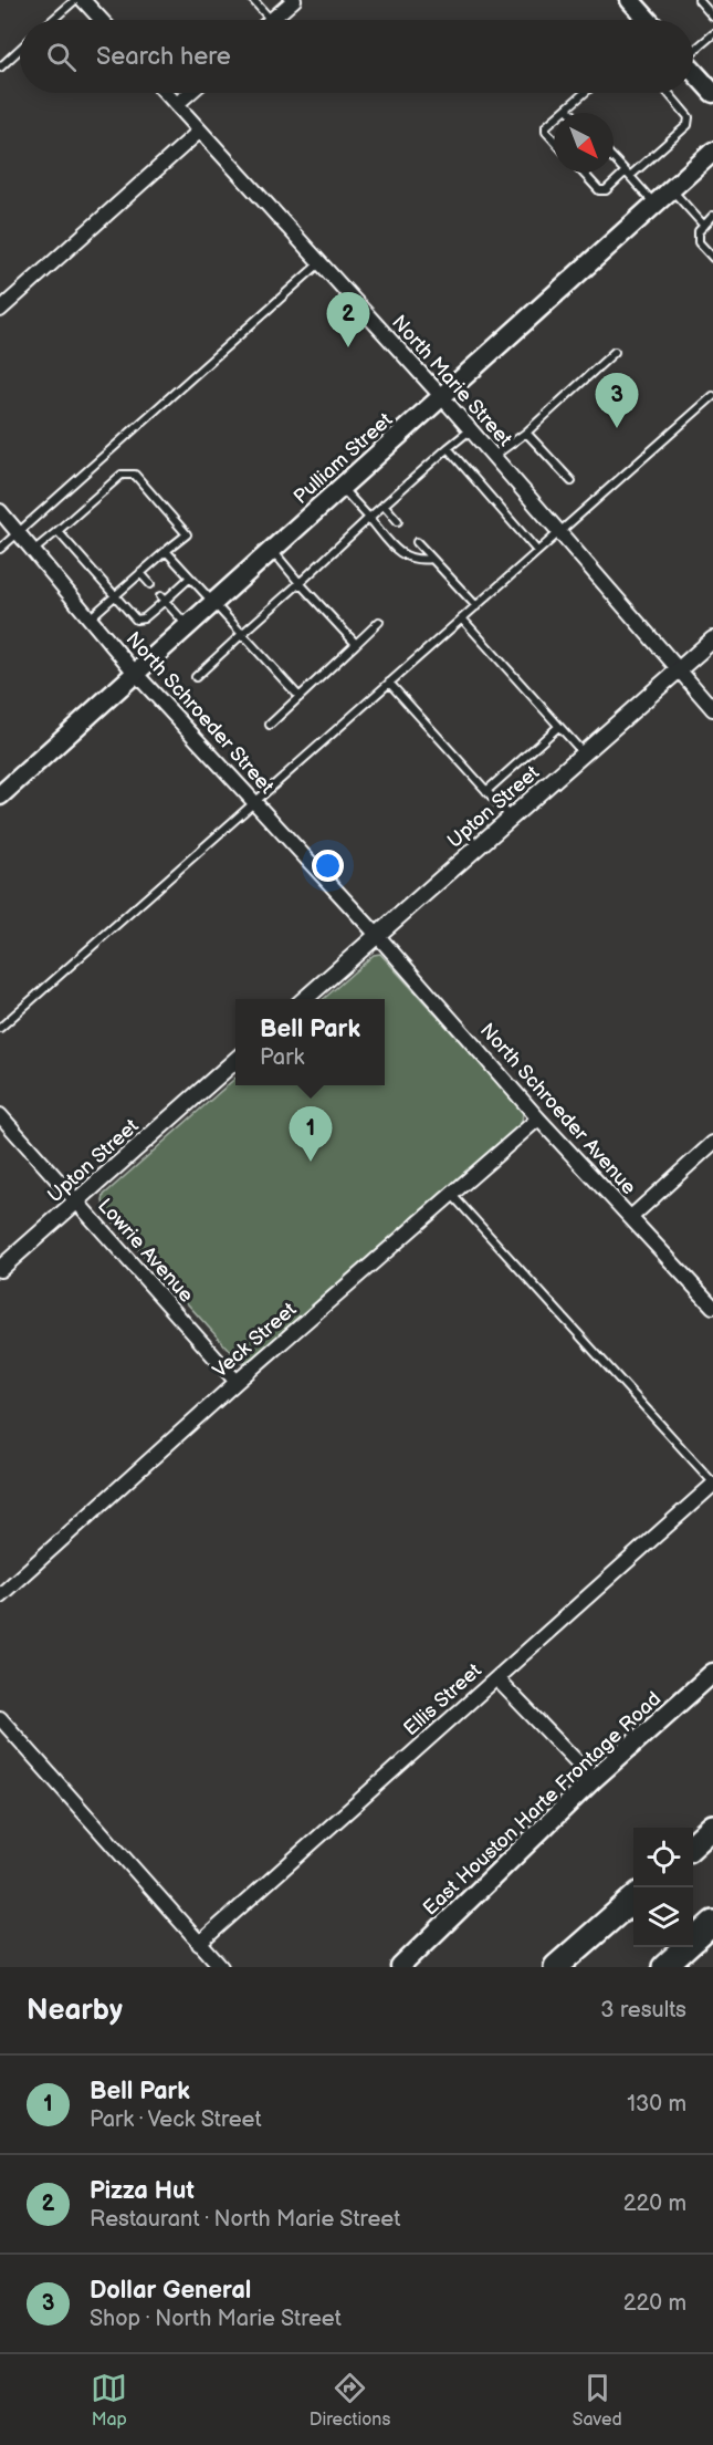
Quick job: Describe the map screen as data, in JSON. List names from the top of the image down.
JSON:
{
  "streets": {
    "main road": ["Pulliam Street", "East Houston Harte Frontage Road"],
    "street": [
      "North Marie Street",
      "North Schroeder Street",
      "Upton Street",
      "North Schroeder Avenue",
      "Lowrie Avenue",
      "Veck Street",
      "Ellis Street"
    ]
  },
  "crossings": [
    ["North Marie Street", "Pulliam Street"],
    ["North Marie Street", "Upton Street"],
    ["Pulliam Street", "North Schroeder Street"],
    ["North Schroeder Street", "Upton Street"],
    ["North Schroeder Street", "North Schroeder Avenue"],
    ["Upton Street", "North Schroeder Avenue"],
    ["Upton Street", "Lowrie Avenue"],
    ["North Schroeder Avenue", "Veck Street"],
    ["Lowrie Avenue", "Veck Street"]
  ],
  "north": "bottom right",
  "page": {
    "search": "Search here",
    "pins": ["2", "3", "1"],
    "popup": ["Bell Park", "Park"],
    "heading": ["Nearby", "3 results"],
    "list": [
      {
        "mark": "1",
        "name": "Bell Park",
        "note": "Park · Veck Street",
        "value": "130 m"
      },
      {
        "mark": "2",
        "name": "Pizza Hut",
        "note": "Restaurant · North Marie Street",
        "value": "220 m"
      },
      {
        "mark": "3",
        "name": "Dollar General",
        "note": "Shop · North Marie Street",
        "value": "220 m"
      }
    ],
    "nav": ["Map", "Directions", "Saved"]
  }
}
